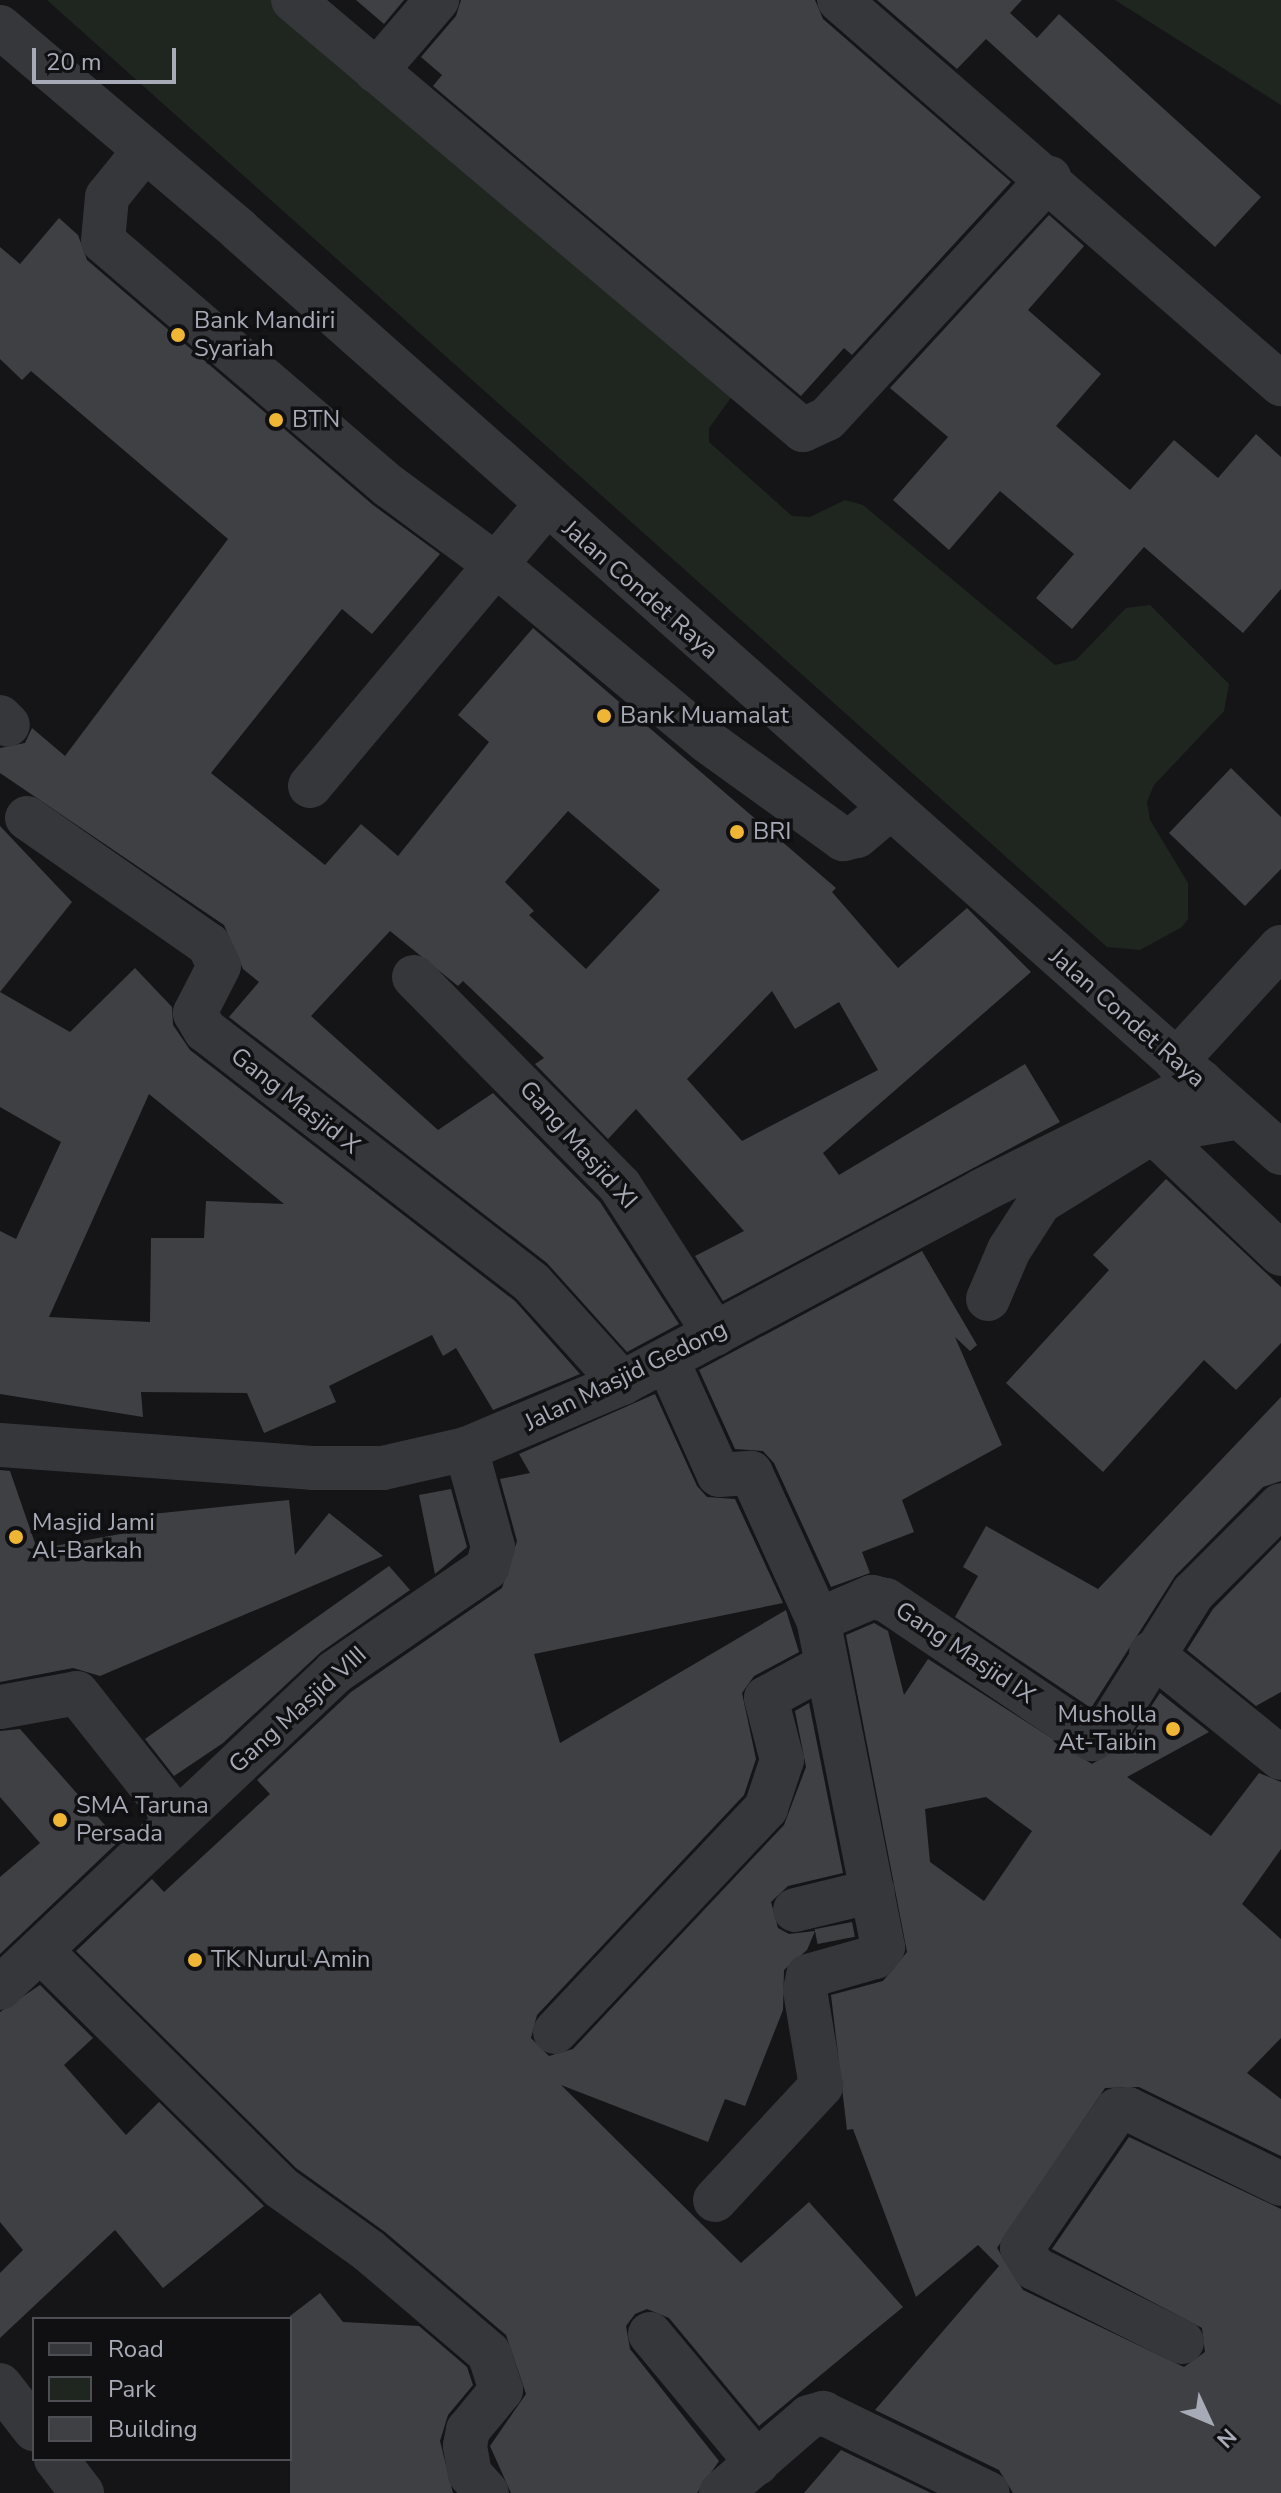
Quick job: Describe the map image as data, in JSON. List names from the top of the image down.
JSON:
{
  "streets": {
    "street": [
      "Jalan Condet Raya",
      "Gang Masjid X",
      "Gang Masjid XI",
      "Jalan Masjid Gedong",
      "Gang Masjid IX",
      "Gang Masjid VIII"
    ]
  },
  "crossings": [
    ["Jalan Condet Raya", "Jalan Masjid Gedong"],
    ["Gang Masjid X", "Jalan Masjid Gedong"],
    ["Gang Masjid XI", "Jalan Masjid Gedong"],
    ["Jalan Masjid Gedong", "Gang Masjid VIII"]
  ],
  "places": [
    "Bank Mandiri Syariah",
    "BTN",
    "Bank Muamalat",
    "BRI",
    "Masjid Jami Al-Barkah",
    "Musholla At-Taibin",
    "SMA Taruna Persada",
    "TK Nurul Amin"
  ],
  "legend": ["Road", "Park", "Building"],
  "scale_bar": "20 m",
  "north": "bottom right"
}
